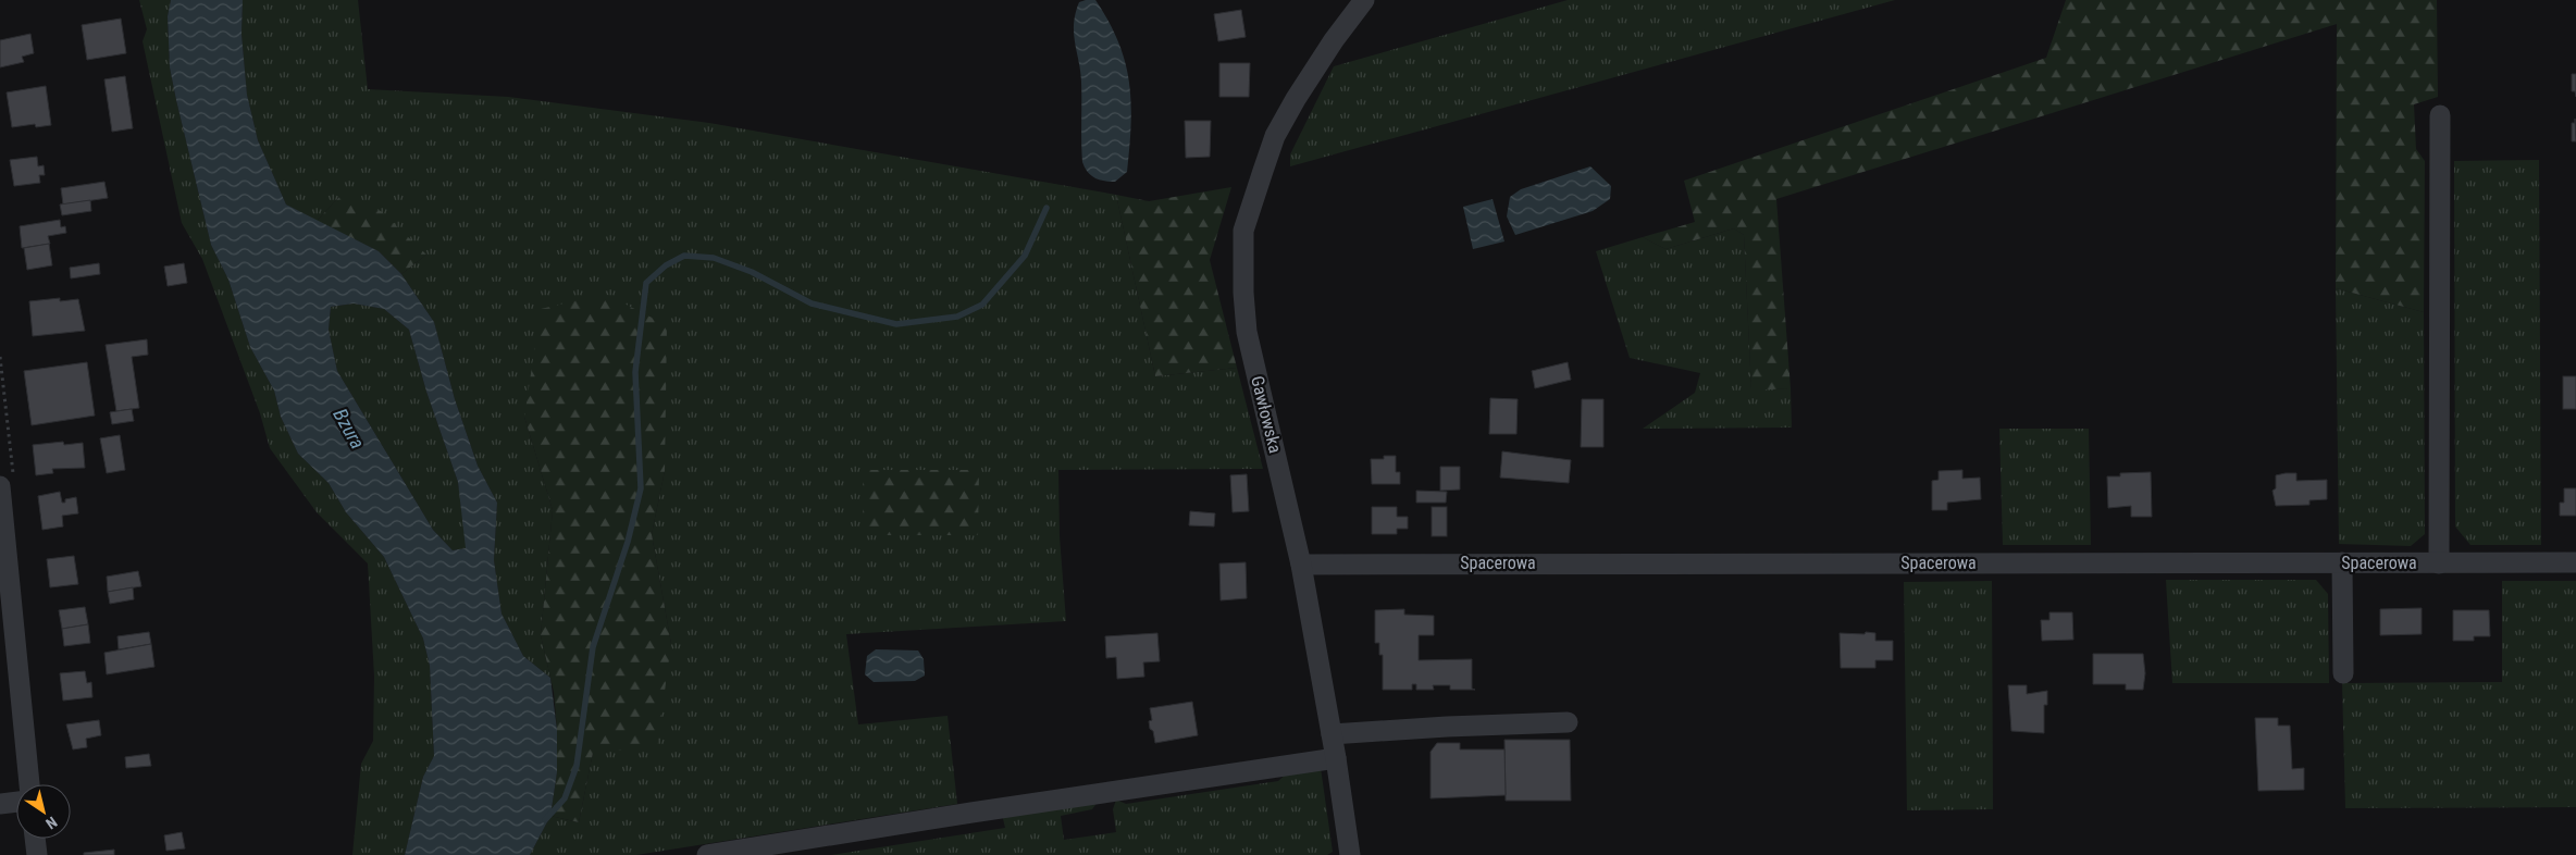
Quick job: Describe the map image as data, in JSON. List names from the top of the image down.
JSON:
{
  "streets": {
    "street": ["Gawłowska", "Spacerowa"]
  },
  "crossings": [
    ["Gawłowska", "Spacerowa"]
  ],
  "water": ["Bzura"],
  "north": "bottom right"
}
